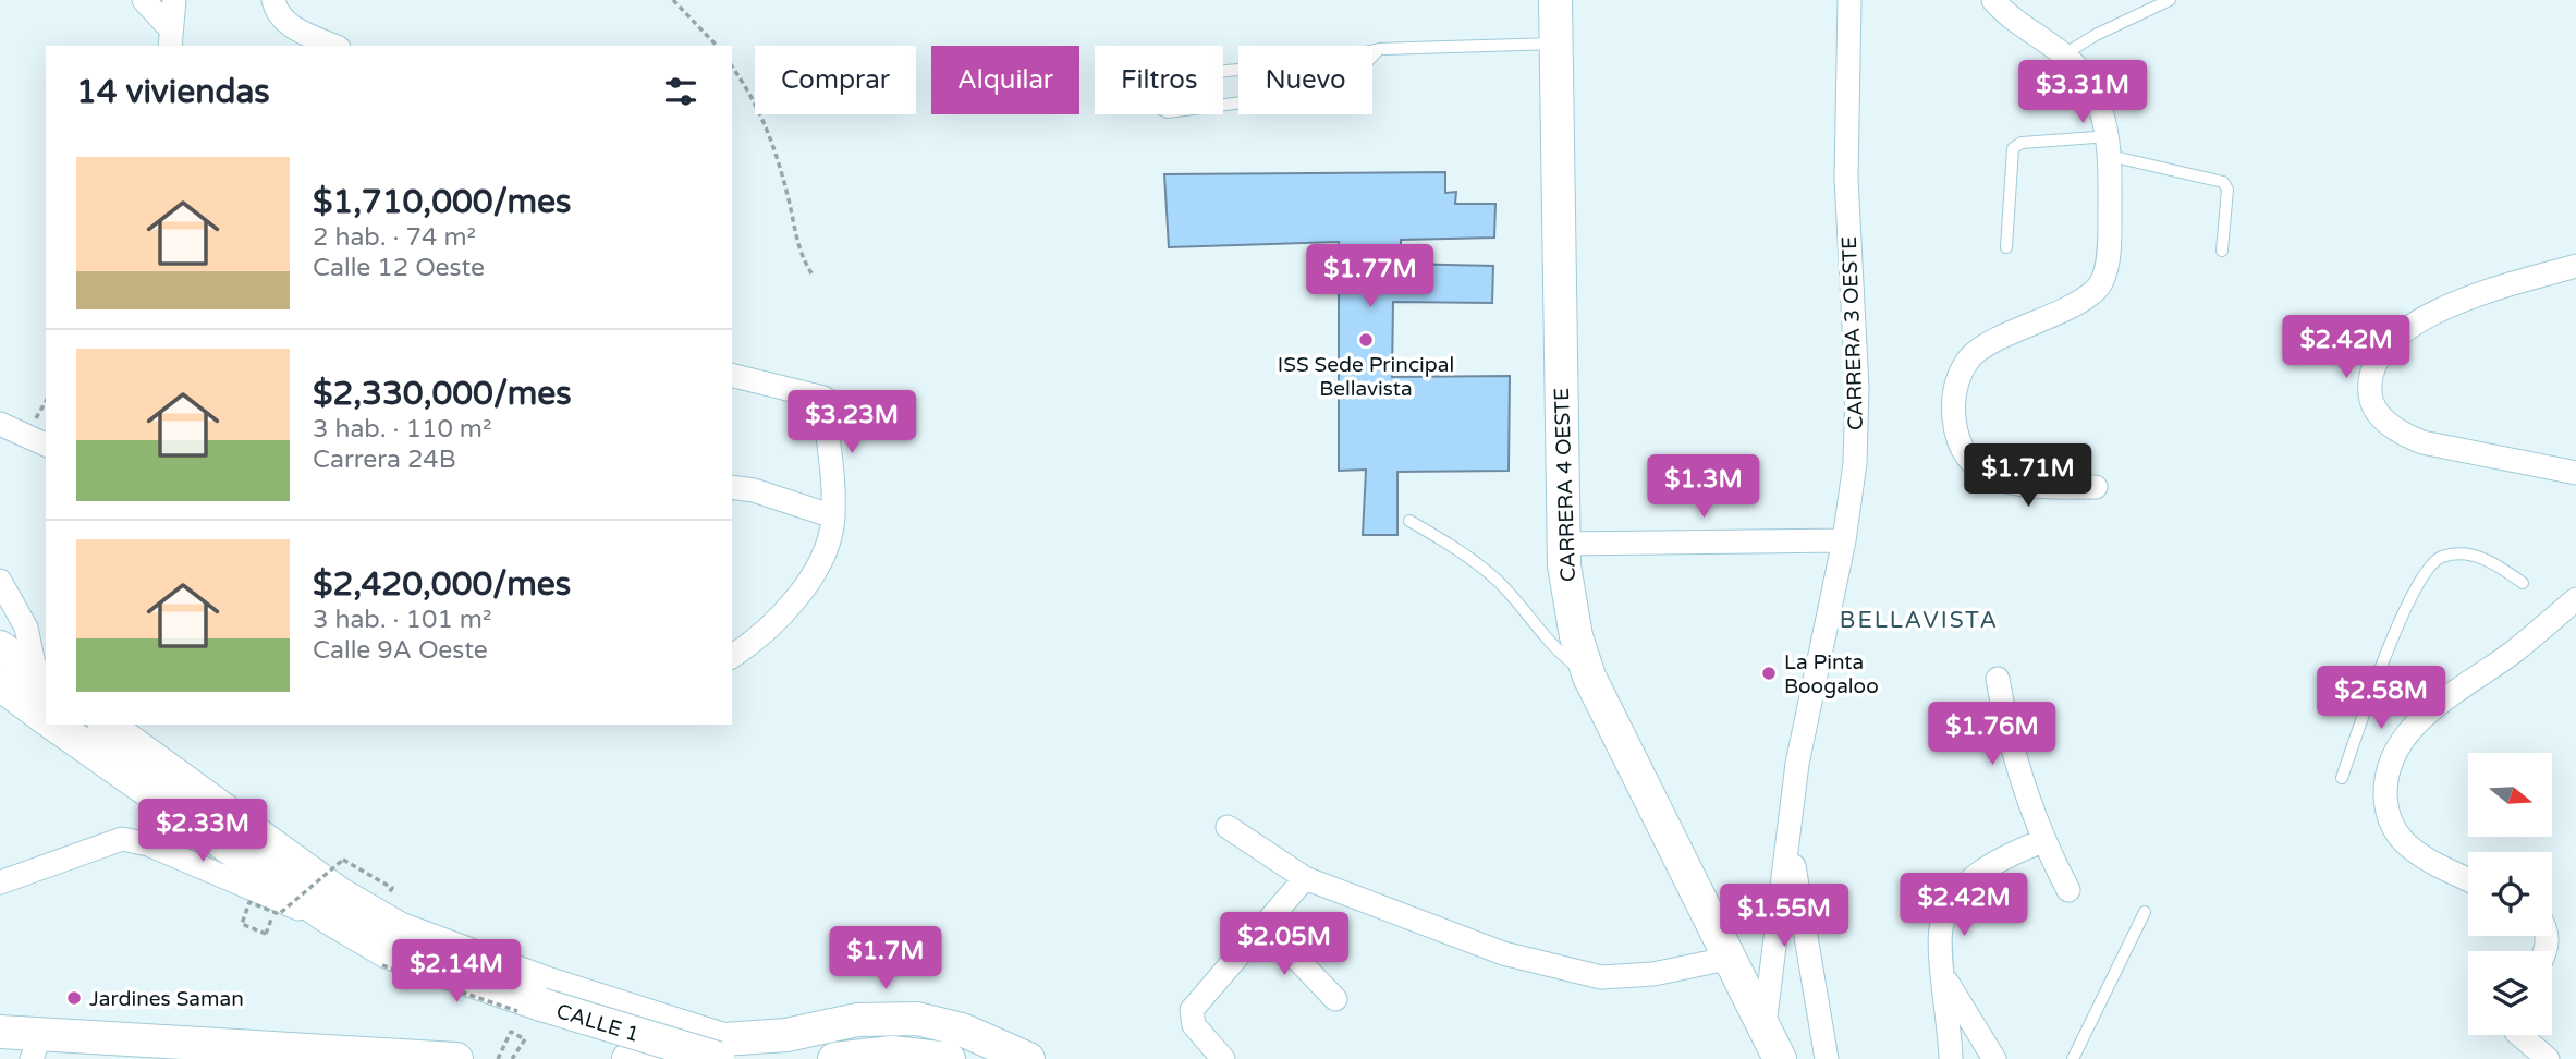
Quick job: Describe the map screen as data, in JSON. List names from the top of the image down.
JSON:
{
  "streets": {
    "main road": ["CARRERA 4 OESTE", "CALLE 1"],
    "street": ["CARRERA 3 OESTE"]
  },
  "crossings": [
    ["CARRERA 3 OESTE", "CARRERA 4 OESTE"]
  ],
  "districts": ["BELLAVISTA"],
  "places": ["ISS Sede Principal Bellavista", "La Pinta Boogaloo", "Jardines Saman"],
  "north": "right",
  "page": {
    "chip": [
      "Comprar",
      "Alquilar",
      "Filtros",
      "Nuevo"
    ],
    "heading": "14 viviendas",
    "price": [
      "$3.31M",
      "$1.77M",
      "$2.42M",
      "$3.23M",
      "$1.71M",
      "$1.3M",
      "$2.58M",
      "$1.76M",
      "$2.33M",
      "$2.42M",
      "$1.55M",
      "$2.05M",
      "$1.7M",
      "$2.14M"
    ],
    "list": [
      {
        "name": "$1,710,000/mes",
        "note": "2 hab. · 74 m² · Calle 12 Oeste"
      },
      {
        "name": "$2,330,000/mes",
        "note": "3 hab. · 110 m² · Carrera 24B"
      },
      {
        "name": "$2,420,000/mes",
        "note": "3 hab. · 101 m² · Calle 9A Oeste"
      }
    ]
  }
}
